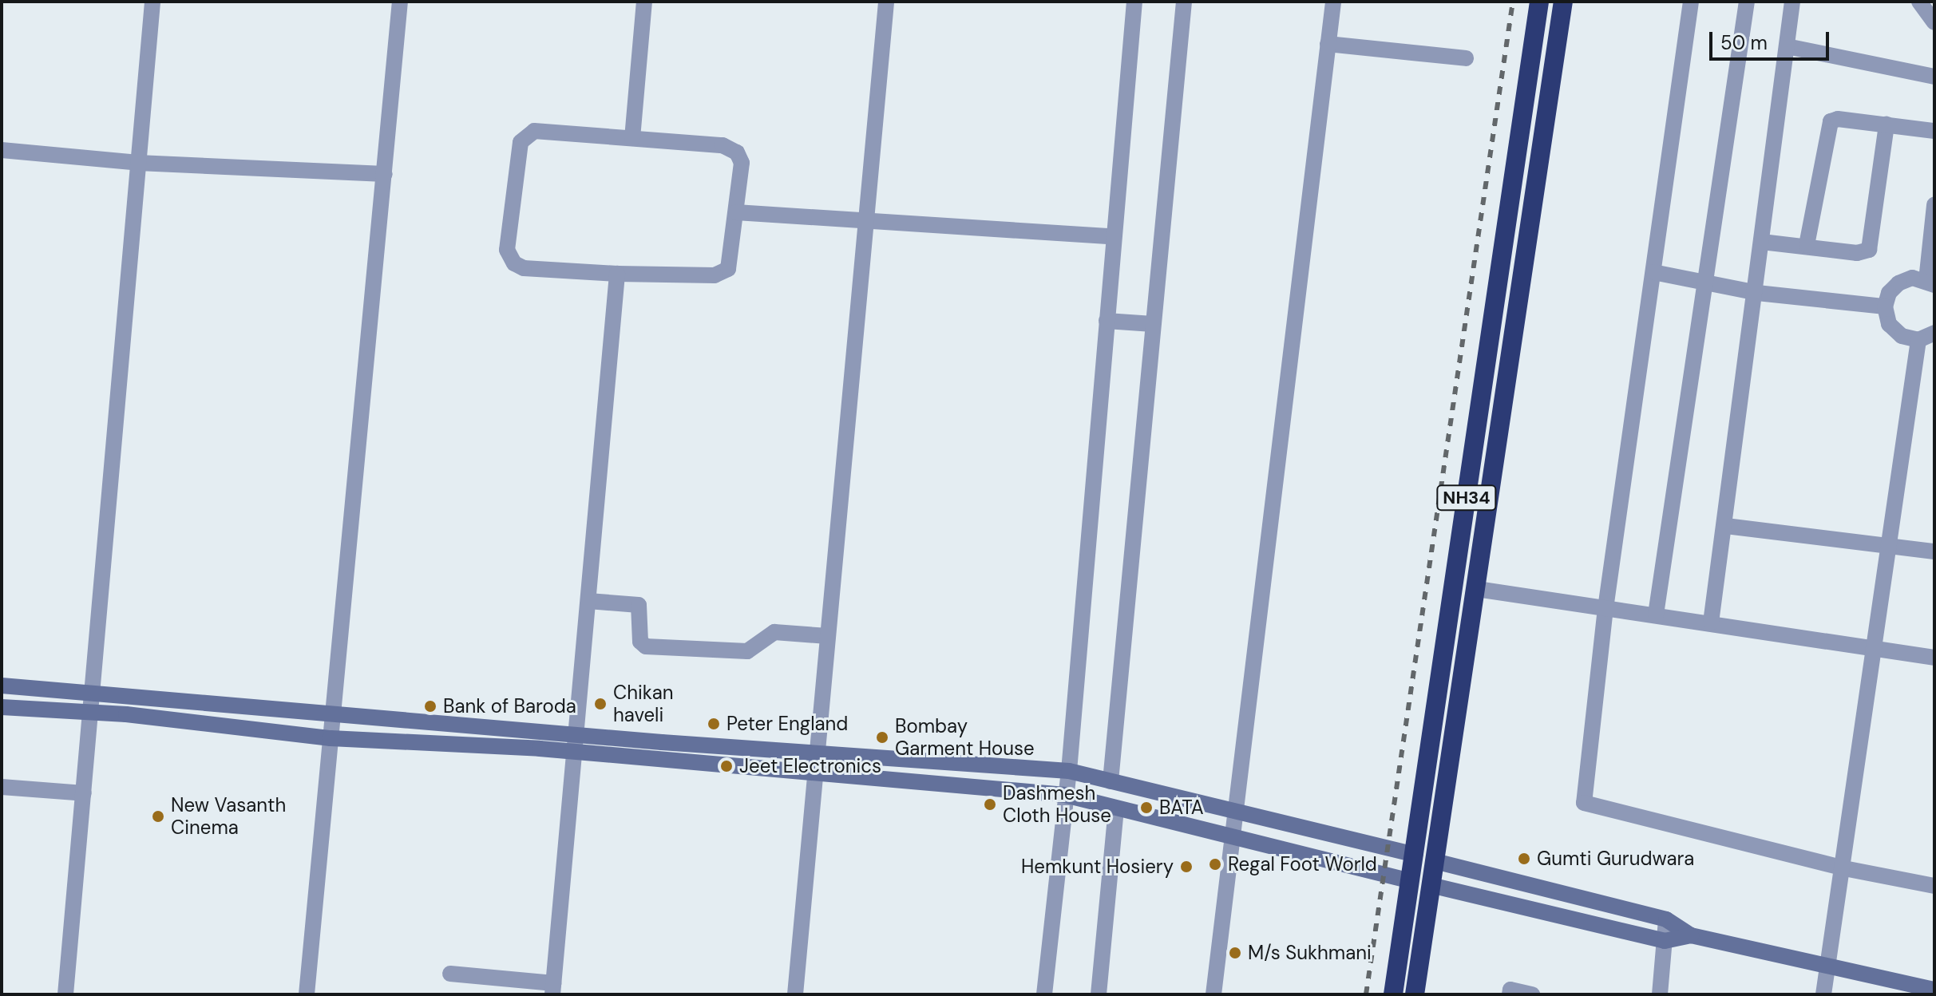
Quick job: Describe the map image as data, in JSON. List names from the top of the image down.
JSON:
{
  "streets": {
    "highway": ["NH34"]
  },
  "places": [
    "Chikan haveli",
    "Bank of Baroda",
    "Peter England",
    "Bombay Garment House",
    "Jeet Electronics",
    "Dashmesh Cloth House",
    "BATA",
    "New Vasanth Cinema",
    "Gumti Gurudwara",
    "Regal Foot World",
    "Hemkunt Hosiery",
    "M/s Sukhmani"
  ],
  "scale_bar": "50 m"
}
